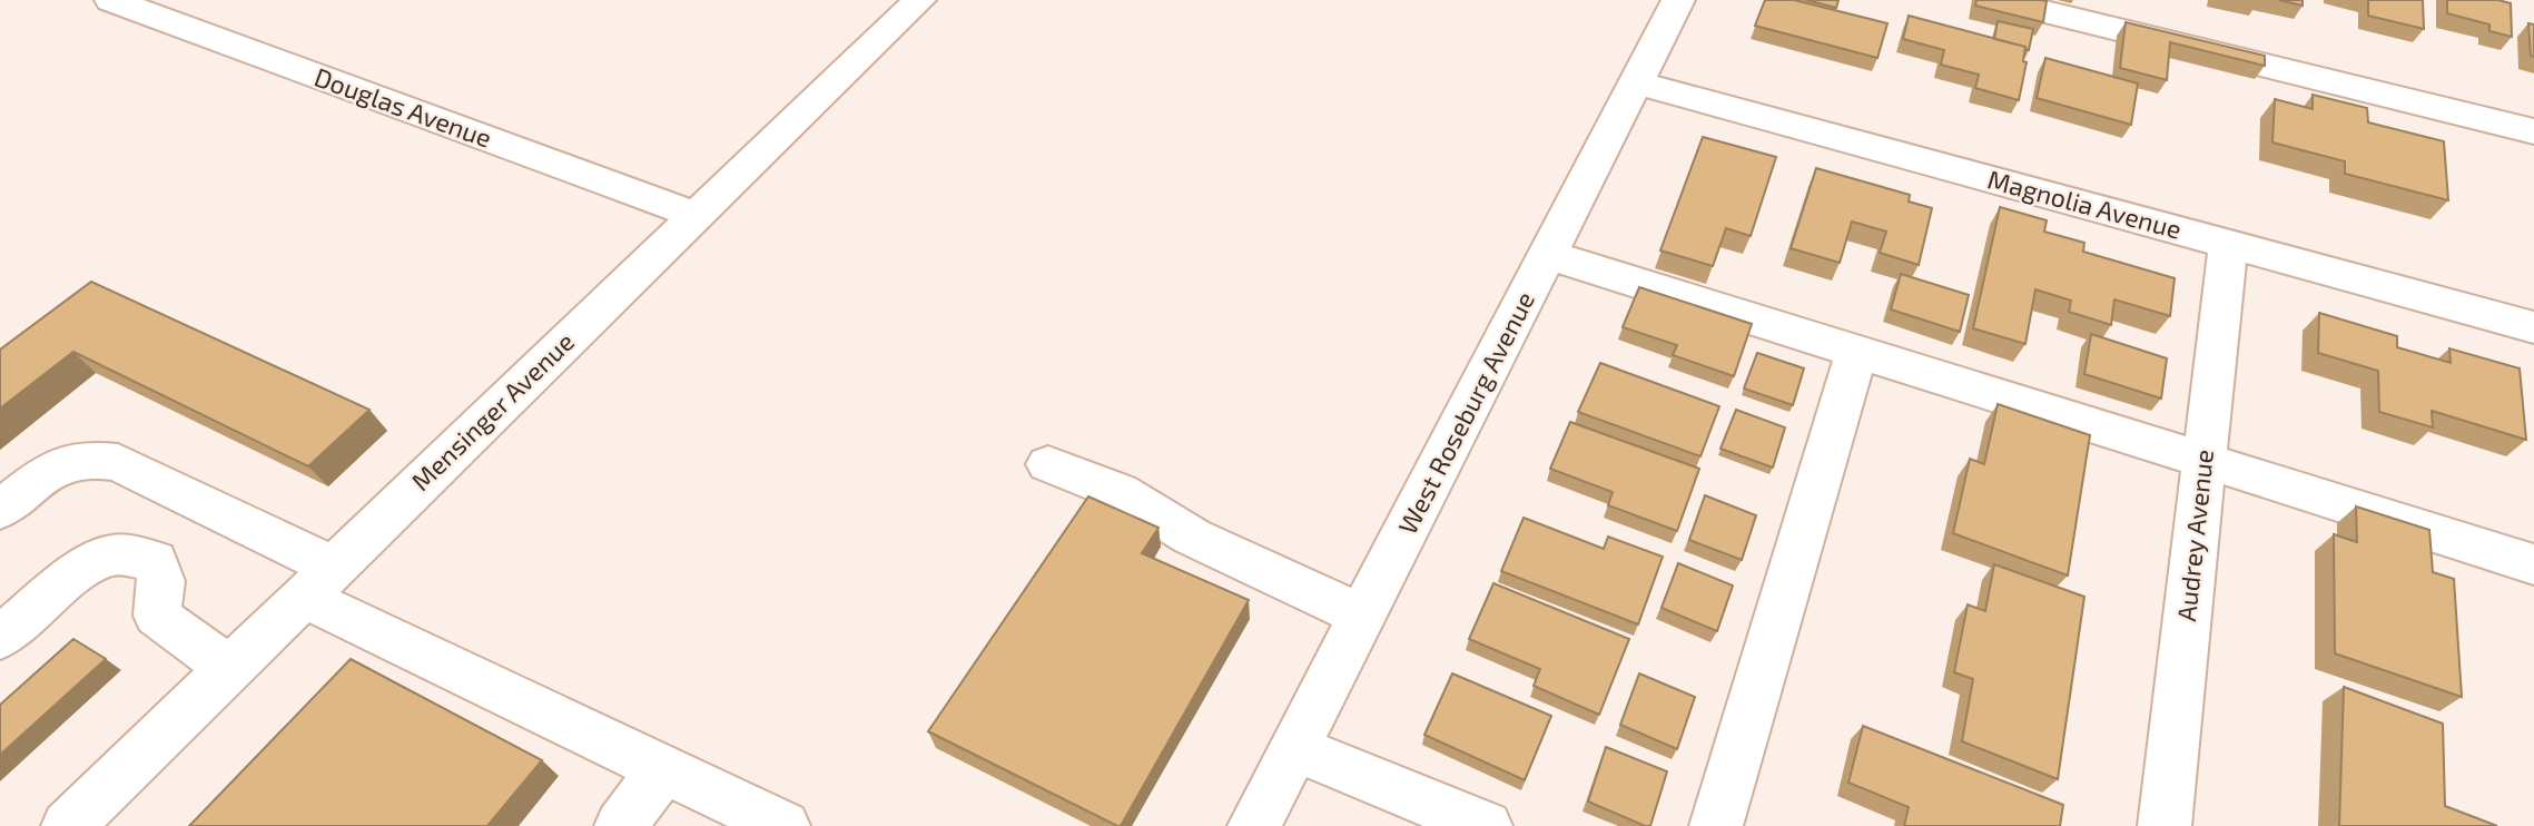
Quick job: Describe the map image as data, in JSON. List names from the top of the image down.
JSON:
{
  "streets": {
    "street": [
      "Douglas Avenue",
      "Magnolia Avenue",
      "Mensinger Avenue",
      "West Roseburg Avenue",
      "Audrey Avenue"
    ]
  },
  "crossings": [
    ["Douglas Avenue", "Mensinger Avenue"],
    ["Magnolia Avenue", "West Roseburg Avenue"],
    ["Magnolia Avenue", "Audrey Avenue"]
  ]
}
